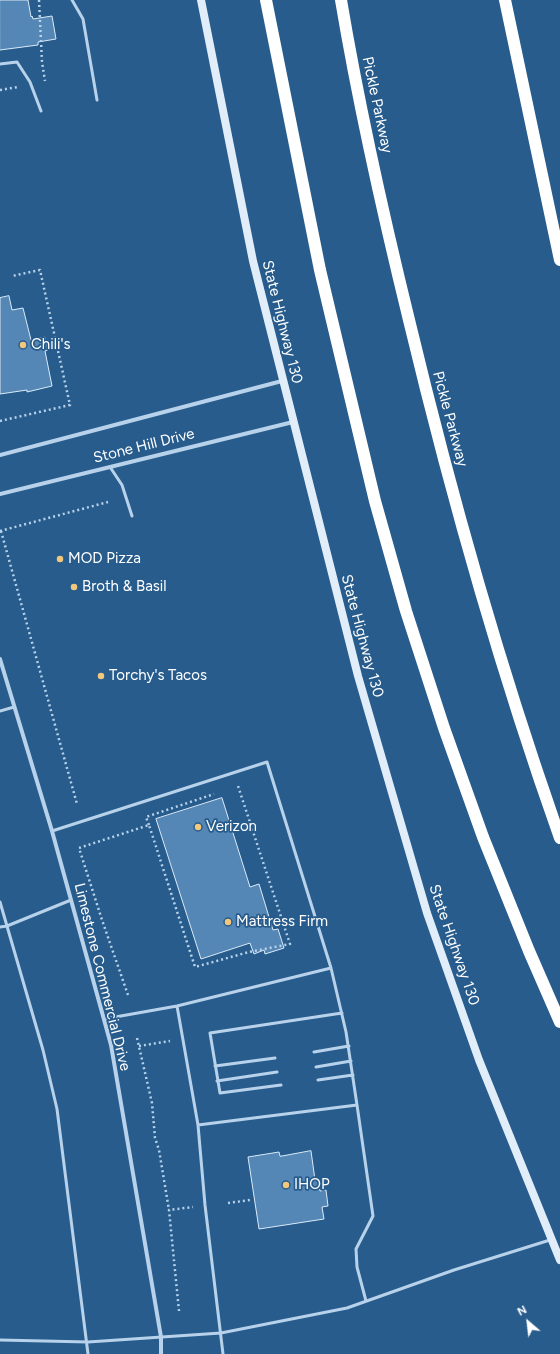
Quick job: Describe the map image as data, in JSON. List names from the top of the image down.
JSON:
{
  "streets": {
    "highway": ["Pickle Parkway"],
    "main road": ["State Highway 130"],
    "street": ["Stone Hill Drive", "Limestone Commercial Drive"]
  },
  "crossings": [
    ["State Highway 130", "Stone Hill Drive"]
  ],
  "places": [
    "Chili's",
    "MOD Pizza",
    "Broth & Basil",
    "Torchy's Tacos",
    "Verizon",
    "Mattress Firm",
    "IHOP"
  ],
  "north": "top left"
}
